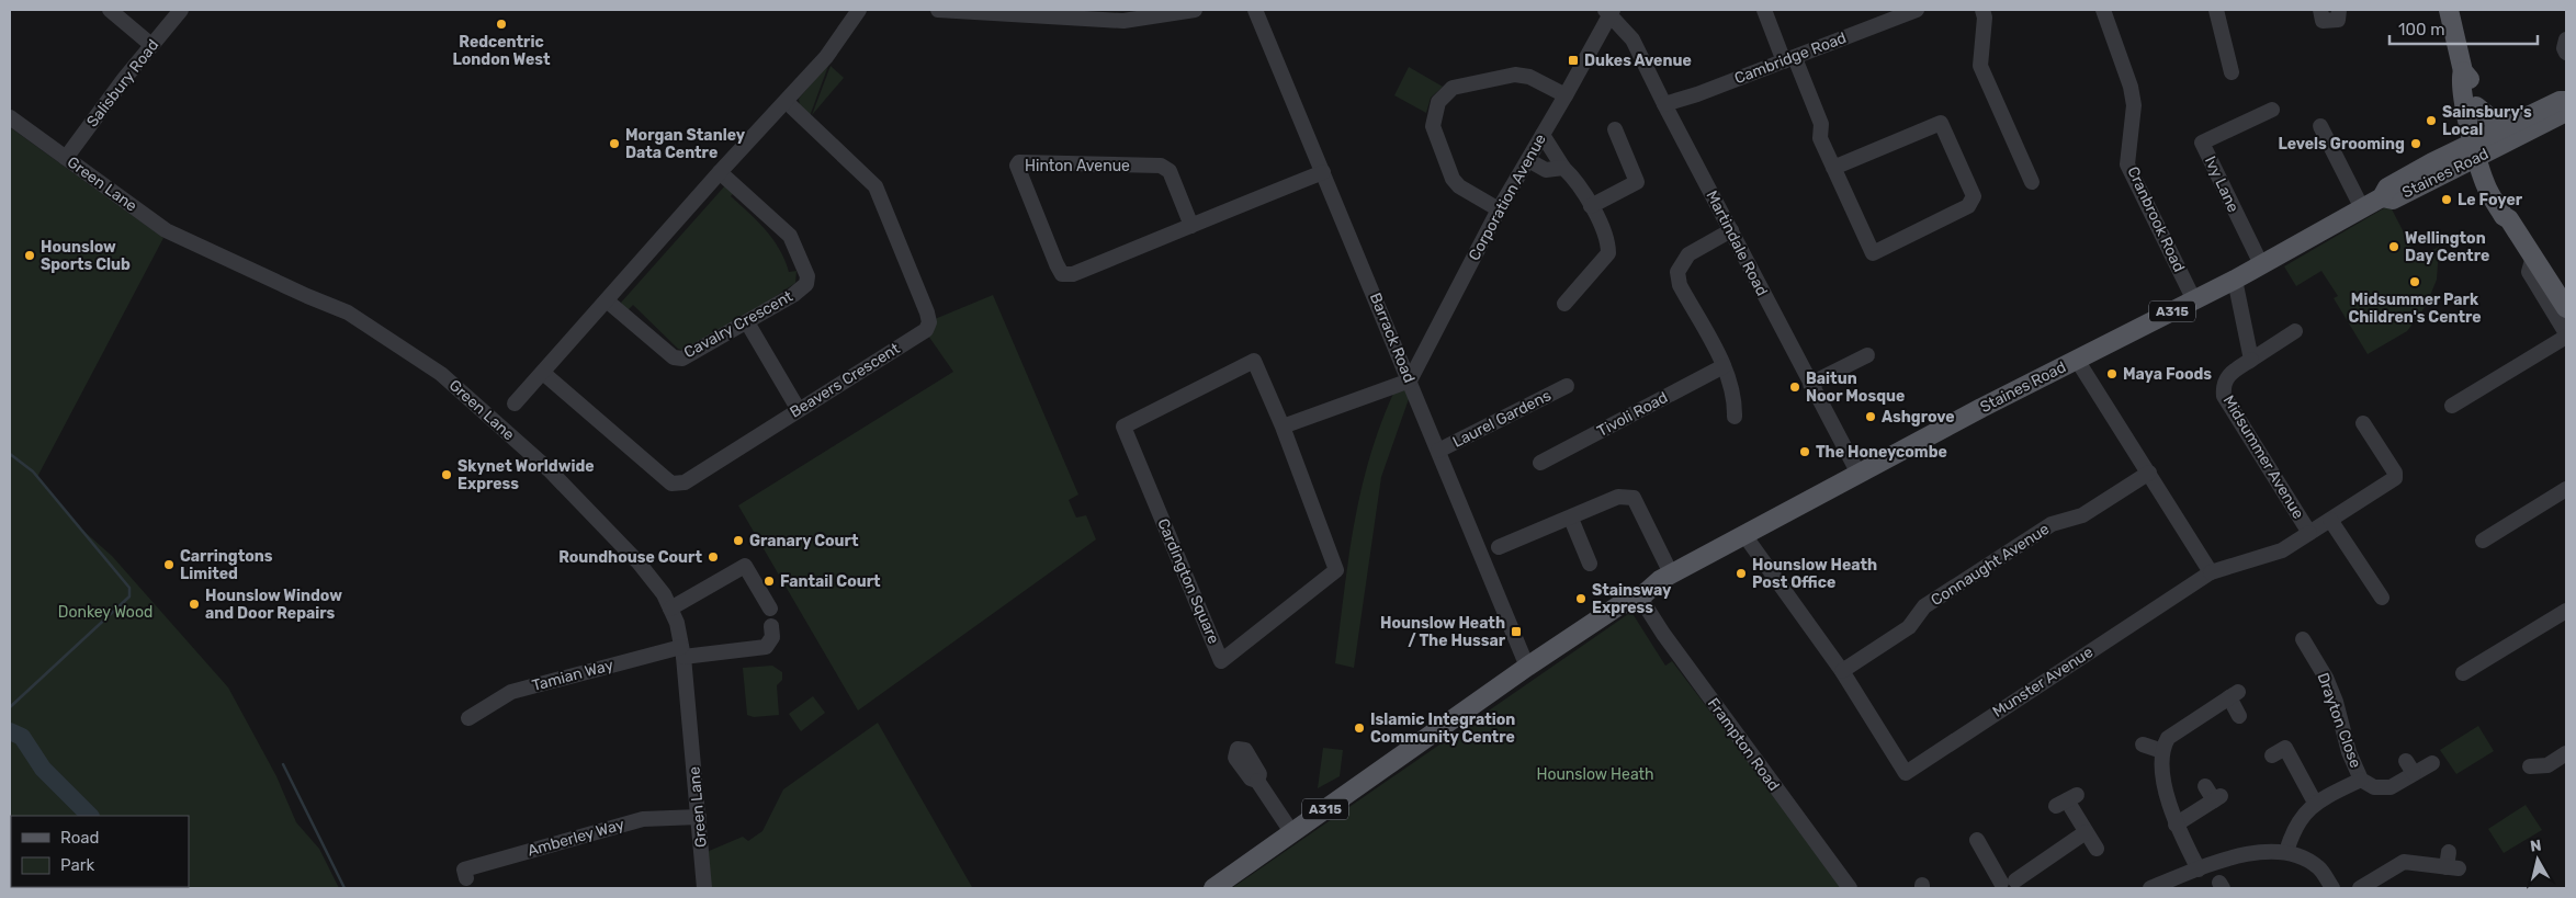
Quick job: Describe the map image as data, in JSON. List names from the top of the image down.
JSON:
{
  "streets": {
    "main road": ["Staines Road", "A315"],
    "street": [
      "Cambridge Road",
      "Salisbury Road",
      "Hinton Avenue",
      "Green Lane",
      "Ivy Lane",
      "Corporation Avenue",
      "Cranbrook Road",
      "Martindale Road",
      "Cavalry Crescent",
      "Barrack Road",
      "Beavers Crescent",
      "Tivoli Road",
      "Laurel Gardens",
      "Midsummer Avenue",
      "Connaught Avenue",
      "Cardington Square",
      "Tamian Way",
      "Munster Avenue",
      "Drayton Close",
      "Frampton Road",
      "Amberley Way"
    ]
  },
  "crossings": [
    ["Cambridge Road", "Martindale Road"],
    ["Salisbury Road", "Green Lane"],
    ["Hinton Avenue", "Barrack Road"],
    ["Staines Road", "Ivy Lane"],
    ["Staines Road", "Cranbrook Road"],
    ["Staines Road", "Martindale Road"],
    ["Staines Road", "A315"],
    ["Staines Road", "Barrack Road"],
    ["Staines Road", "Munster Avenue"],
    ["Staines Road", "Frampton Road"],
    ["Green Lane", "Tamian Way"],
    ["Green Lane", "Amberley Way"],
    ["Corporation Avenue", "Martindale Road"],
    ["Corporation Avenue", "Barrack Road"],
    ["A315", "Barrack Road"],
    ["Barrack Road", "Laurel Gardens"],
    ["Midsummer Avenue", "Munster Avenue"],
    ["Connaught Avenue", "Munster Avenue"]
  ],
  "parks": ["Donkey Wood", "Hounslow Heath"],
  "places": {
    "other": [
      "Redcentric London West",
      "Sainsbury's Local",
      "Morgan Stanley Data Centre",
      "Levels Grooming",
      "Le Foyer",
      "Wellington Day Centre",
      "Hounslow Sports Club",
      "Midsummer Park Children's Centre",
      "Maya Foods",
      "Baitun Noor Mosque",
      "Ashgrove",
      "The Honeycombe",
      "Skynet Worldwide Express",
      "Granary Court",
      "Roundhouse Court",
      "Carringtons Limited",
      "Hounslow Heath Post Office",
      "Fantail Court",
      "Stainsway Express",
      "Hounslow Window and Door Repairs",
      "Islamic Integration Community Centre"
    ],
    "transit": ["Dukes Avenue", "Hounslow Heath / The Hussar"]
  },
  "legend": ["Road", "Park"],
  "scale_bar": "100 m",
  "north": "top"
}
